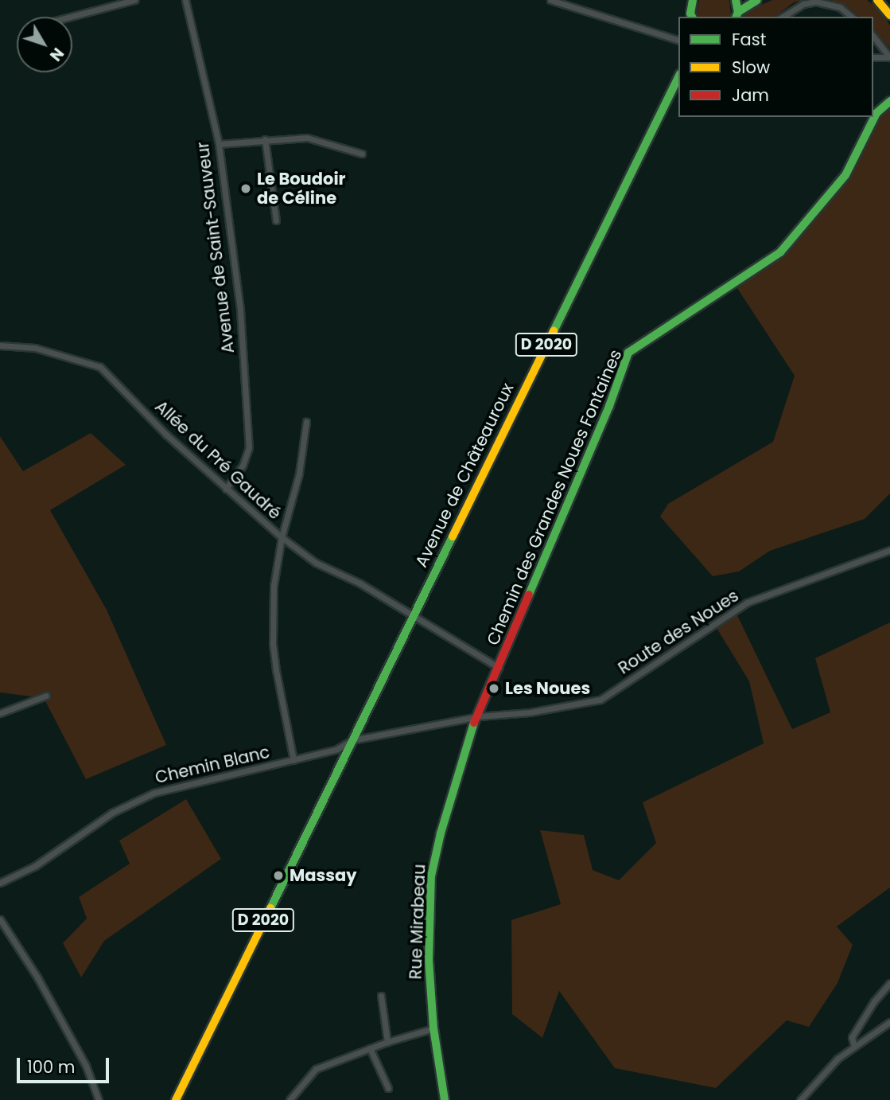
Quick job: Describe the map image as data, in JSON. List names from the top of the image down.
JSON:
{
  "streets": {
    "main road": [
      "D 2020",
      "Avenue de Châteauroux",
      "Chemin des Grandes Noues Fontaines",
      "Rue Mirabeau"
    ],
    "street": [
      "Avenue de Saint-Sauveur",
      "Allée du Pré Gaudré",
      "Route des Noues",
      "Chemin Blanc"
    ]
  },
  "crossings": [
    ["Avenue de Saint-Sauveur", "Allée du Pré Gaudré"],
    ["D 2020", "Avenue de Châteauroux"],
    ["D 2020", "Route des Noues"],
    ["D 2020", "Chemin Blanc"],
    ["Allée du Pré Gaudré", "Avenue de Châteauroux"],
    ["Allée du Pré Gaudré", "Chemin des Grandes Noues Fontaines"],
    ["Avenue de Châteauroux", "Route des Noues"],
    ["Avenue de Châteauroux", "Chemin Blanc"],
    ["Chemin des Grandes Noues Fontaines", "Route des Noues"],
    ["Chemin des Grandes Noues Fontaines", "Rue Mirabeau"],
    ["Route des Noues", "Chemin Blanc"],
    ["Route des Noues", "Rue Mirabeau"]
  ],
  "places": ["Le Boudoir de Céline", "Les Noues", "Massay"],
  "legend": ["Fast", "Slow", "Jam"],
  "scale_bar": "100 m",
  "north": "bottom right"
}
